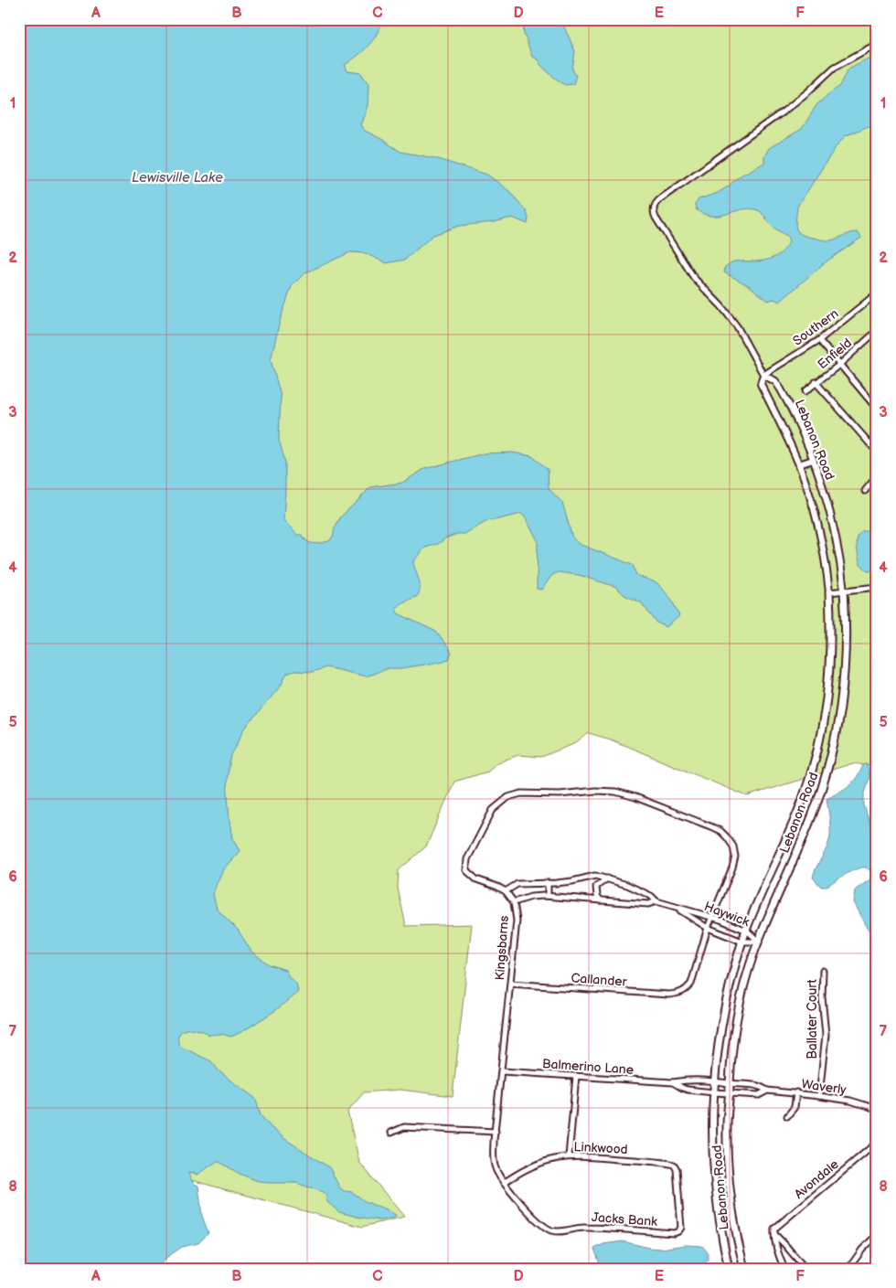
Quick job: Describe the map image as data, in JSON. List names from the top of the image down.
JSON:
{
  "streets": {
    "main road": ["Lebanon Road"],
    "street": [
      "Southern",
      "Enfield",
      "Haywick",
      "Kingsbarns",
      "Callander",
      "Ballater Court",
      "Balmerino Lane",
      "Waverly",
      "Linkwood",
      "Avondale",
      "Jacks Bank"
    ]
  },
  "crossings": [
    ["Southern", "Lebanon Road"],
    ["Lebanon Road", "Haywick"],
    ["Lebanon Road", "Balmerino Lane"],
    ["Lebanon Road", "Waverly"],
    ["Haywick", "Kingsbarns"],
    ["Haywick", "Callander"],
    ["Kingsbarns", "Callander"],
    ["Kingsbarns", "Balmerino Lane"],
    ["Kingsbarns", "Linkwood"],
    ["Kingsbarns", "Jacks Bank"],
    ["Ballater Court", "Waverly"],
    ["Balmerino Lane", "Waverly"],
    ["Linkwood", "Jacks Bank"]
  ],
  "water": ["Lewisville Lake"],
  "grid": {
    "columns": [
      "A",
      "B",
      "C",
      "D",
      "E",
      "F"
    ],
    "rows": [
      "1",
      "2",
      "3",
      "4",
      "5",
      "6",
      "7",
      "8"
    ]
  }
}
